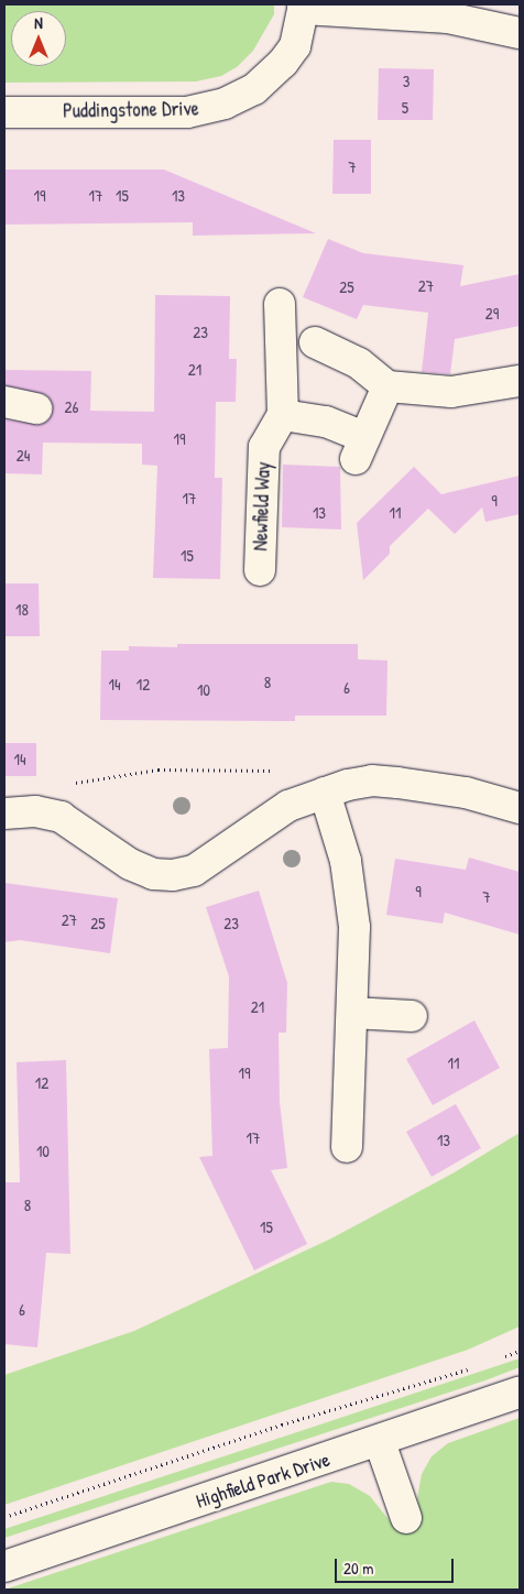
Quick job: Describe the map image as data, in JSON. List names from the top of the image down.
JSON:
{
  "streets": {
    "street": ["Puddingstone Drive", "Newfield Way", "Highfield Park Drive"]
  },
  "house_numbers": [
    "3",
    "5",
    "7",
    "19",
    "17",
    "15",
    "13",
    "27",
    "25",
    "29",
    "23",
    "21",
    "26",
    "19",
    "24",
    "17",
    "9",
    "13",
    "11",
    "15",
    "18",
    "8",
    "14",
    "12",
    "6",
    "10",
    "14",
    "9",
    "7",
    "27",
    "25",
    "23",
    "21",
    "11",
    "19",
    "12",
    "17",
    "13",
    "10",
    "8",
    "15",
    "6"
  ],
  "scale_bar": "20 m",
  "north": "top"
}
